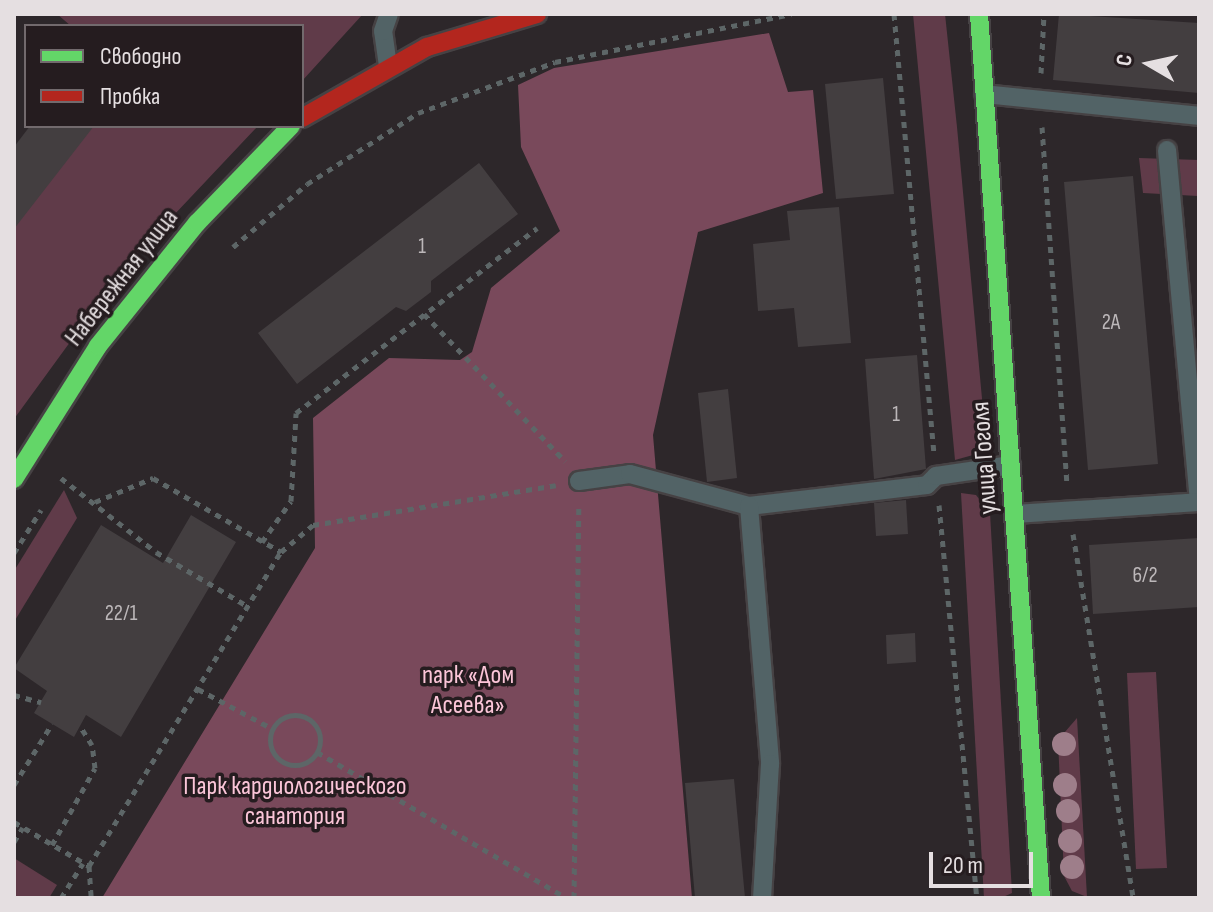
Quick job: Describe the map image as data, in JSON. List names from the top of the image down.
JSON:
{
  "streets": {
    "street": ["Набережная улица", "улица Гоголя"]
  },
  "parks": ["парк «Дом Асеева»", "Парк кардиологического санатория"],
  "house_numbers": [
    "1",
    "2А",
    "1",
    "6/2",
    "22/1"
  ],
  "legend": ["Свободно", "Пробка"],
  "scale_bar": "20 m",
  "north": "left"
}
